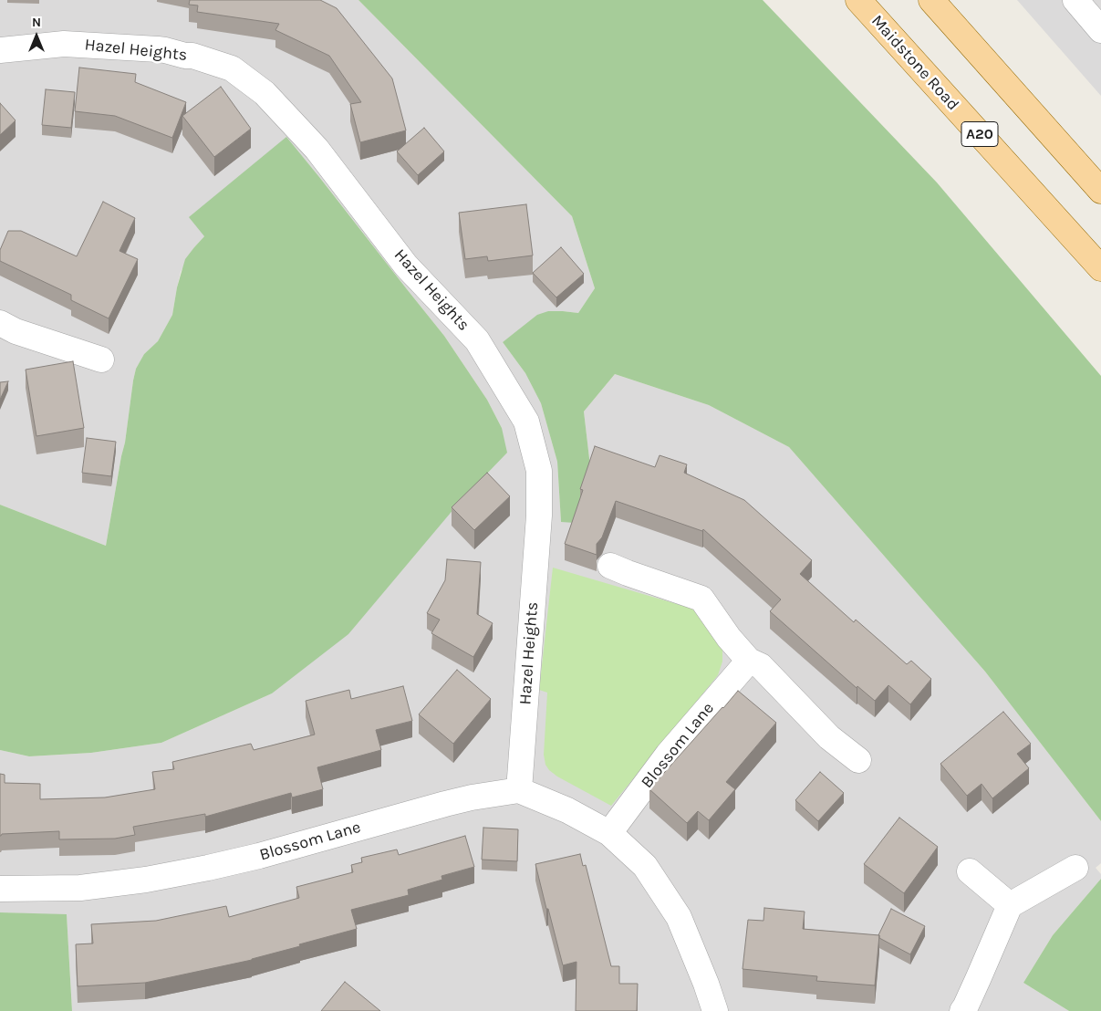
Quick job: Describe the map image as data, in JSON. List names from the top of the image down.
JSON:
{
  "streets": {
    "main road": ["Maidstone Road", "A20"],
    "street": ["Hazel Heights", "Blossom Lane"]
  },
  "crossings": [
    ["Hazel Heights", "Blossom Lane"]
  ],
  "north": "top"
}
